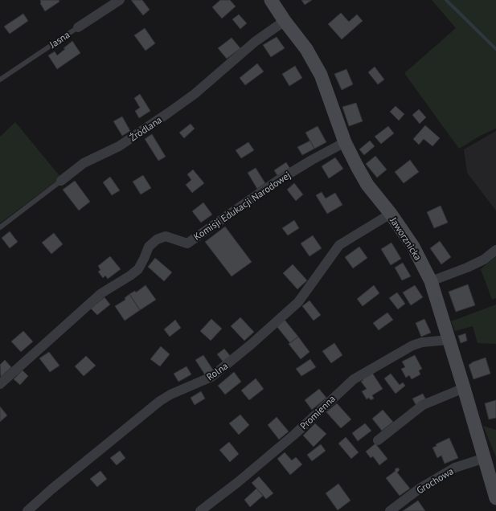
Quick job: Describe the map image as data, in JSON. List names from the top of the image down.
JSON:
{
  "streets": {
    "street": [
      "Jasna",
      "Źródlana",
      "Komisji Edukacji Narodowej",
      "Jaworznicka",
      "Rolna",
      "Promienna",
      "Grochowa"
    ]
  },
  "crossings": [
    ["Źródlana", "Jaworznicka"],
    ["Komisji Edukacji Narodowej", "Jaworznicka"],
    ["Jaworznicka", "Rolna"],
    ["Jaworznicka", "Promienna"],
    ["Jaworznicka", "Grochowa"]
  ]
}
